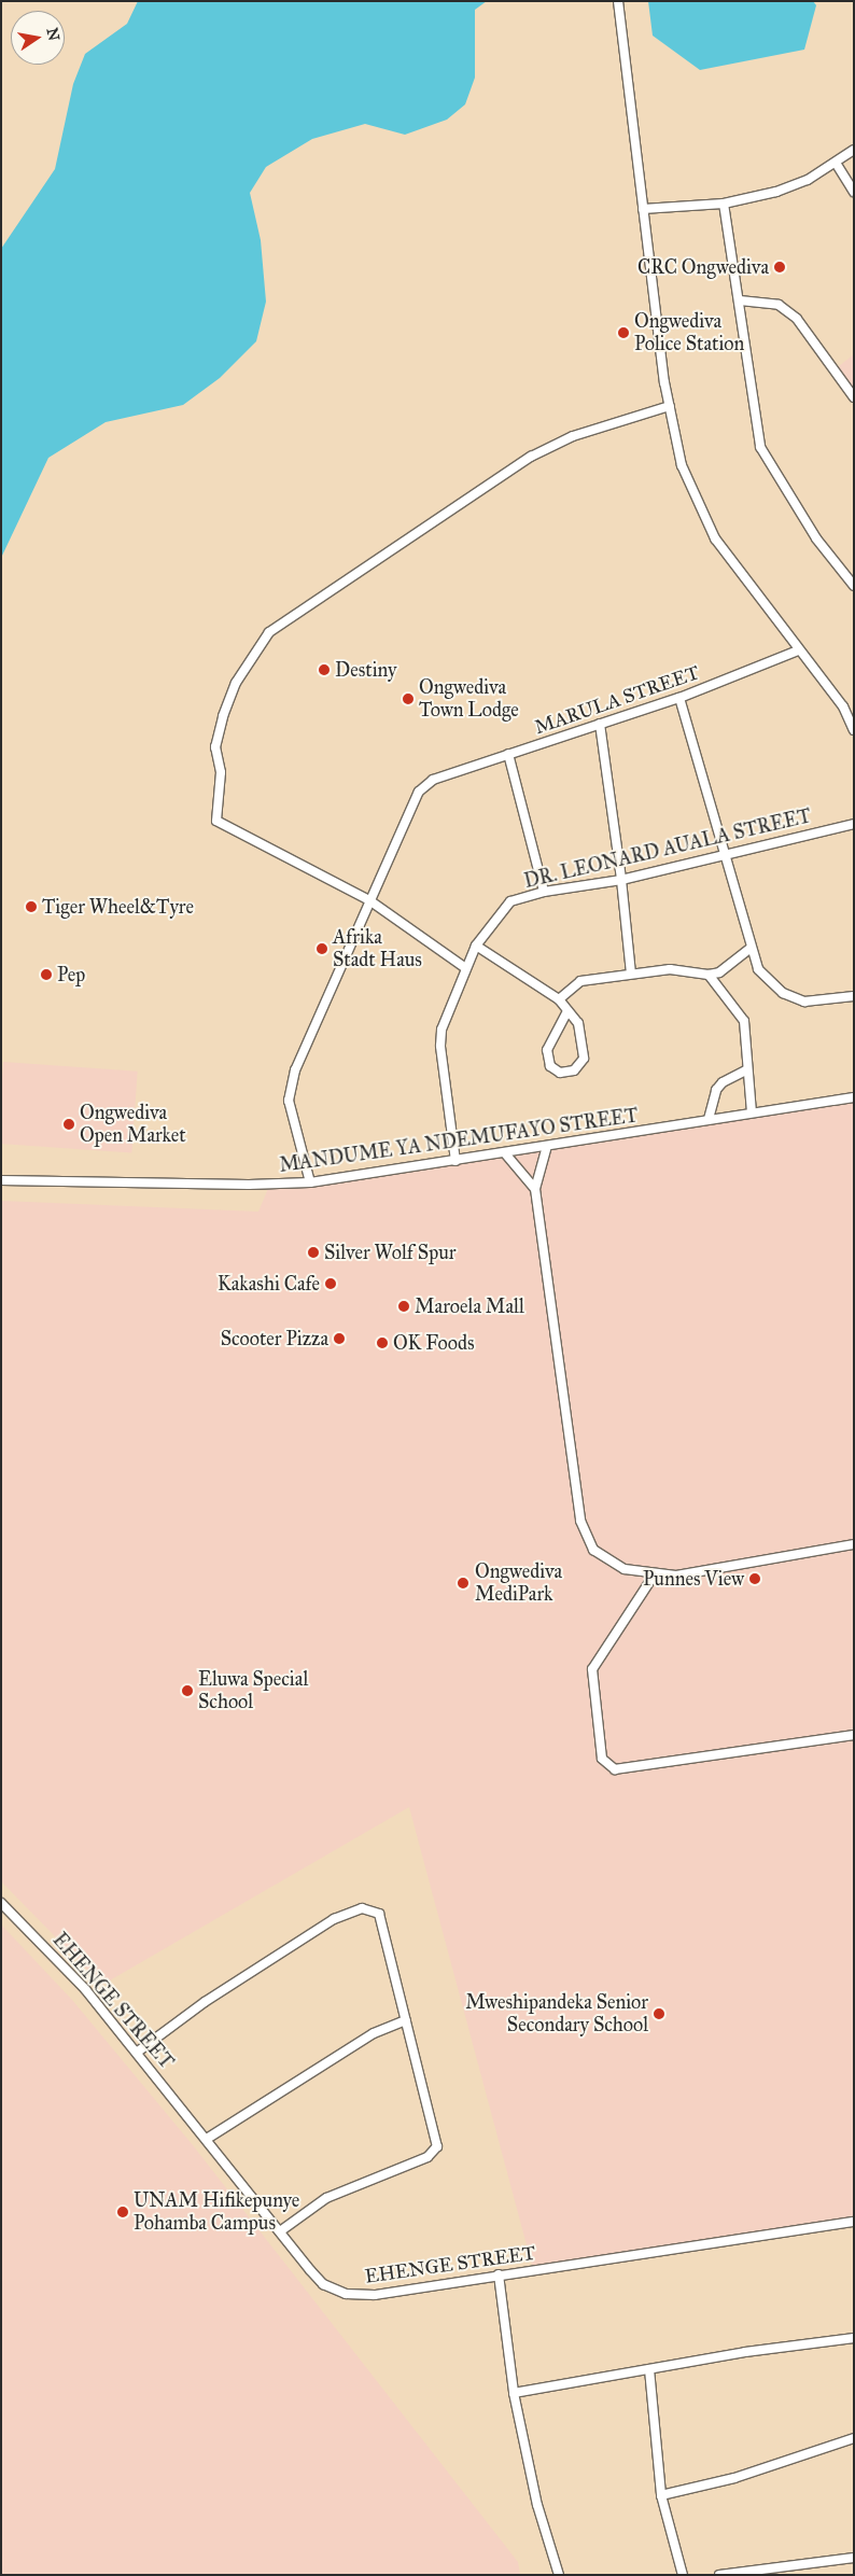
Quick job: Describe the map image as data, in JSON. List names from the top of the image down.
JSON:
{
  "streets": {
    "street": [
      "MARULA STREET",
      "DR. LEONARD AUALA STREET",
      "MANDUME YA NDEMUFAYO STREET",
      "EHENGE STREET"
    ]
  },
  "crossings": [
    ["MARULA STREET", "MANDUME YA NDEMUFAYO STREET"],
    ["DR. LEONARD AUALA STREET", "MANDUME YA NDEMUFAYO STREET"]
  ],
  "places": [
    "CRC Ongwediva",
    "Ongwediva Police Station",
    "Destiny",
    "Ongwediva Town Lodge",
    "Tiger Wheel&Tyre",
    "Afrika Stadt Haus",
    "Pep",
    "Ongwediva Open Market",
    "Silver Wolf Spur",
    "Kakashi Cafe",
    "Maroela Mall",
    "Scooter Pizza",
    "OK Foods",
    "Punnes View",
    "Ongwediva MediPark",
    "Eluwa Special School",
    "Mweshipandeka Senior Secondary School",
    "UNAM Hifikepunye Pohamba Campus"
  ],
  "north": "right"
}
